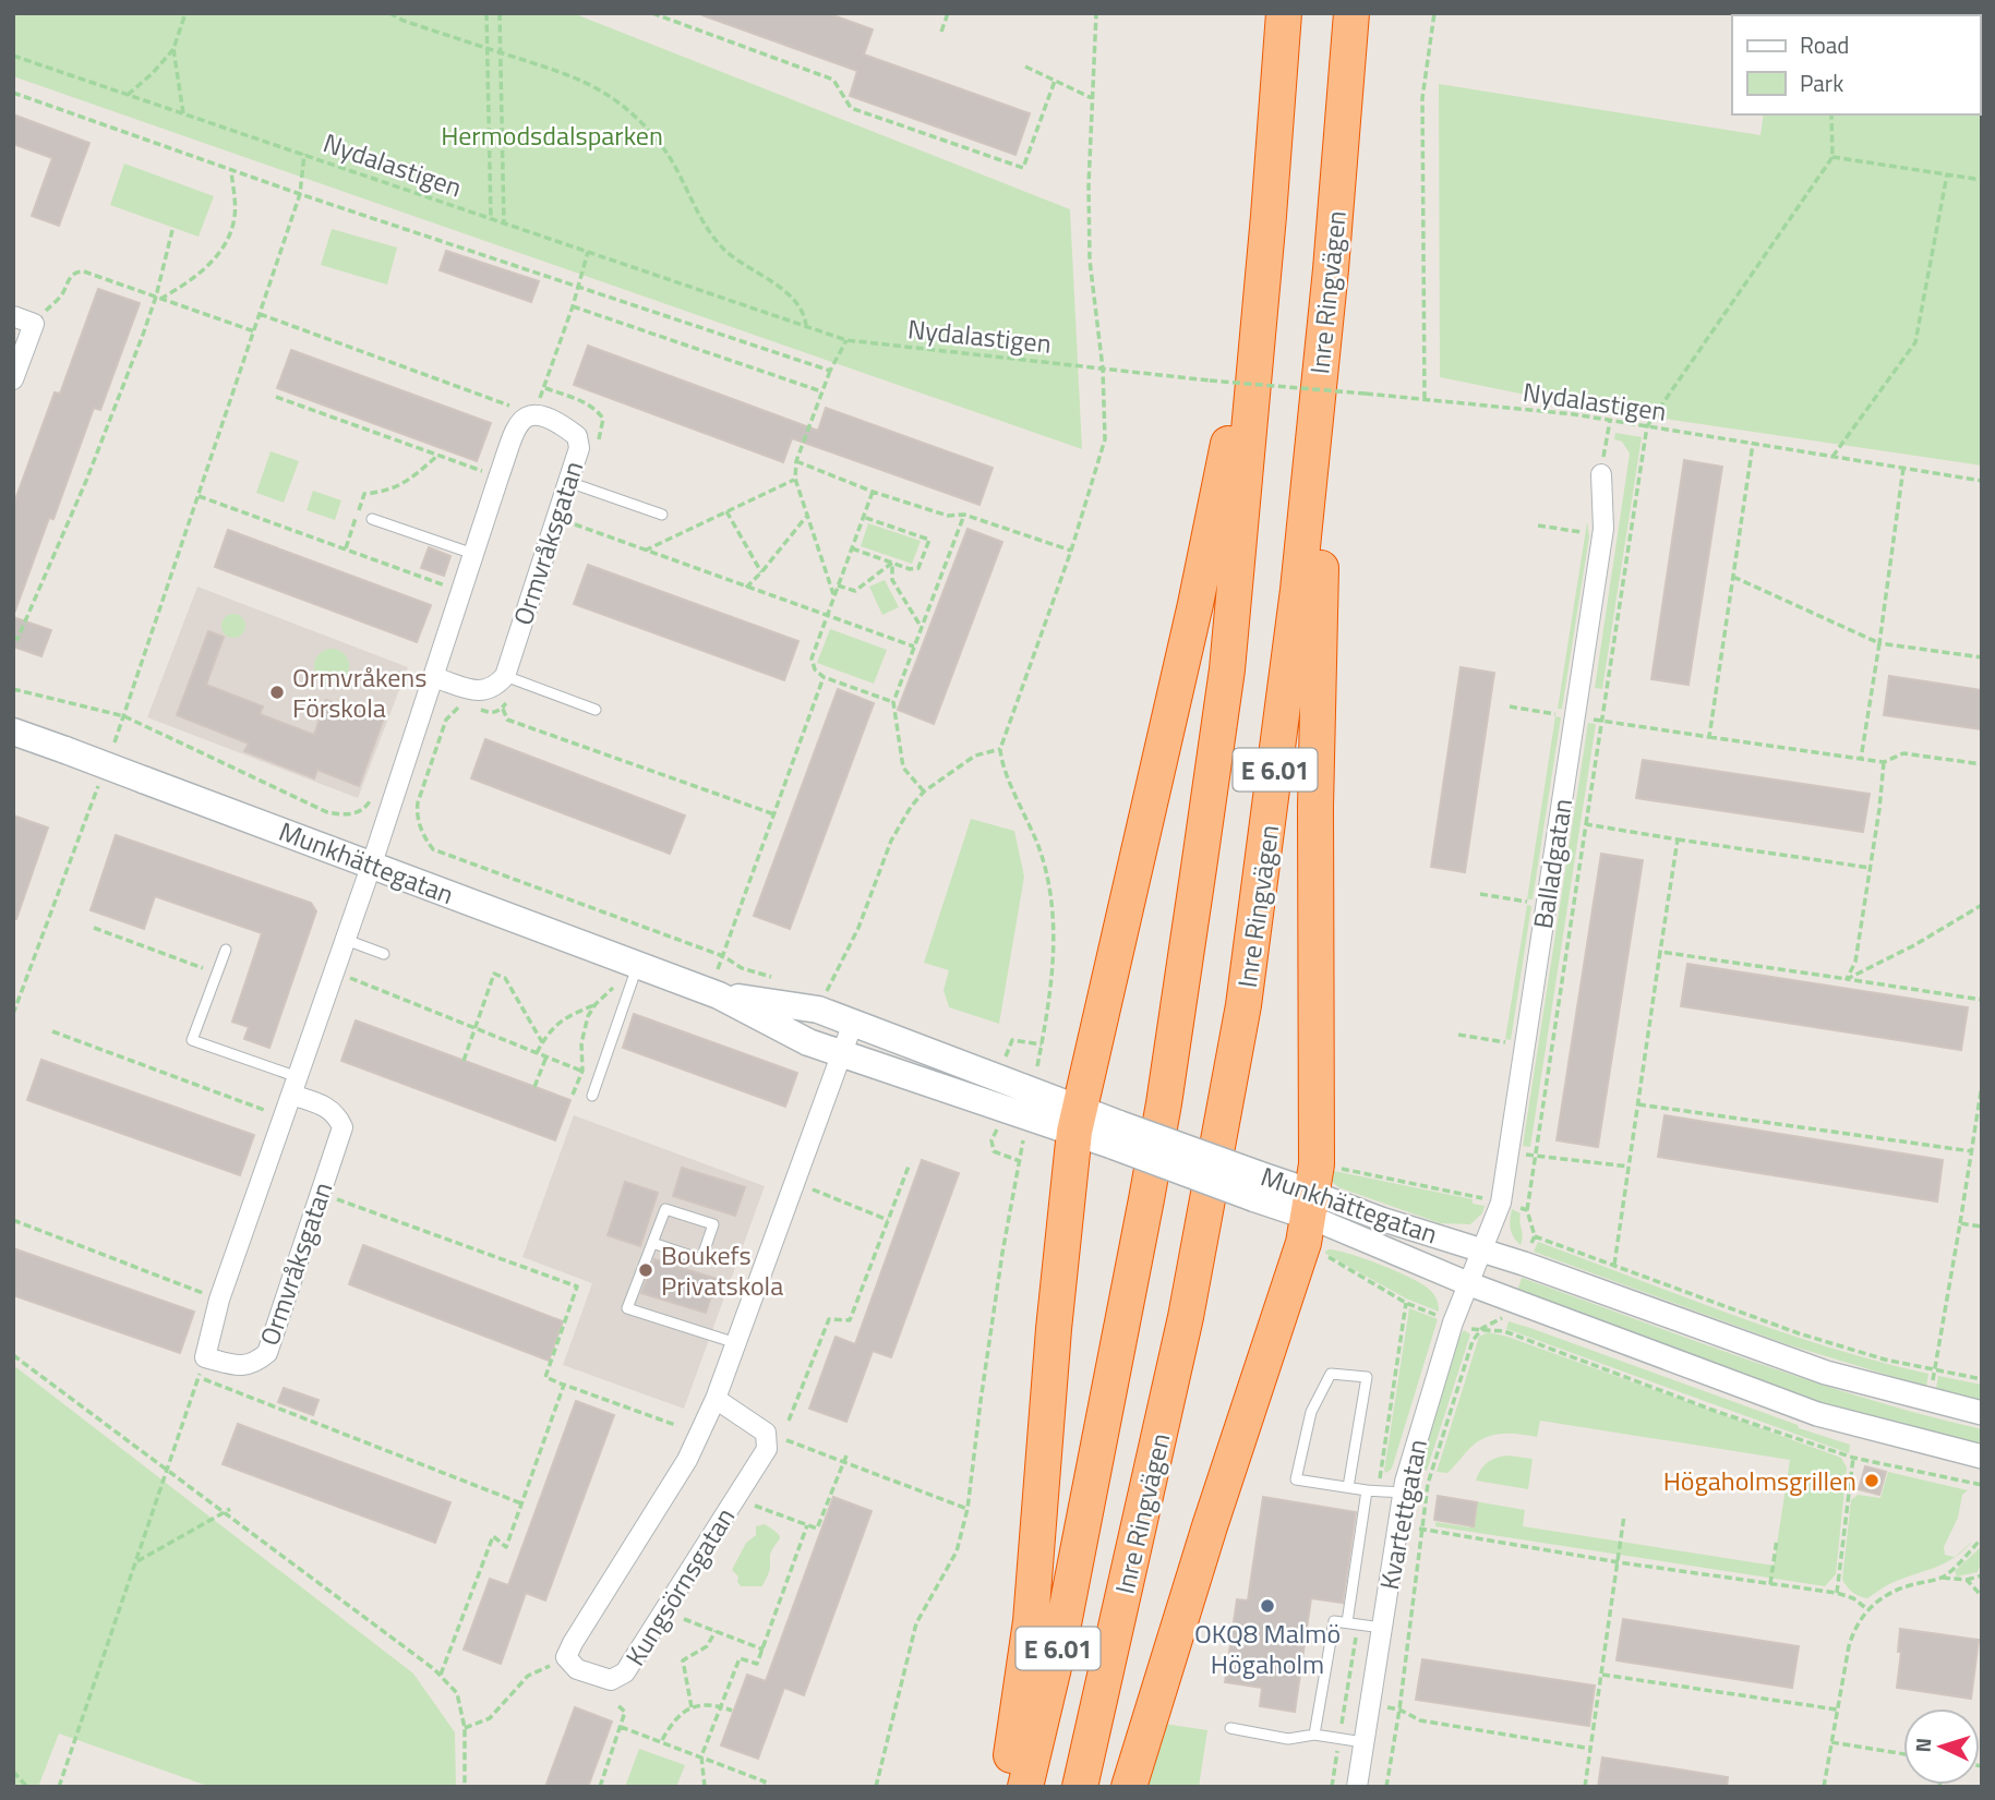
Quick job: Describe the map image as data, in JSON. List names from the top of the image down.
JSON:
{
  "streets": {
    "highway": ["Inre Ringvägen", "E 6.01"],
    "main road": ["Munkhättegatan"],
    "street": [
      "Ormvråksgatan",
      "Balladgatan",
      "Kvartettgatan",
      "Kungsörnsgatan"
    ],
    "path": ["Nydalastigen"]
  },
  "crossings": [
    ["Munkhättegatan", "Balladgatan"],
    ["Munkhättegatan", "Kvartettgatan"],
    ["Balladgatan", "Kvartettgatan"]
  ],
  "parks": ["Hermodsdalsparken"],
  "places": [
    "Ormvråkens Förskola",
    "Boukefs Privatskola",
    "Högaholmsgrillen",
    "OKQ8 Malmö Högaholm"
  ],
  "legend": ["Road", "Park"],
  "north": "left"
}
